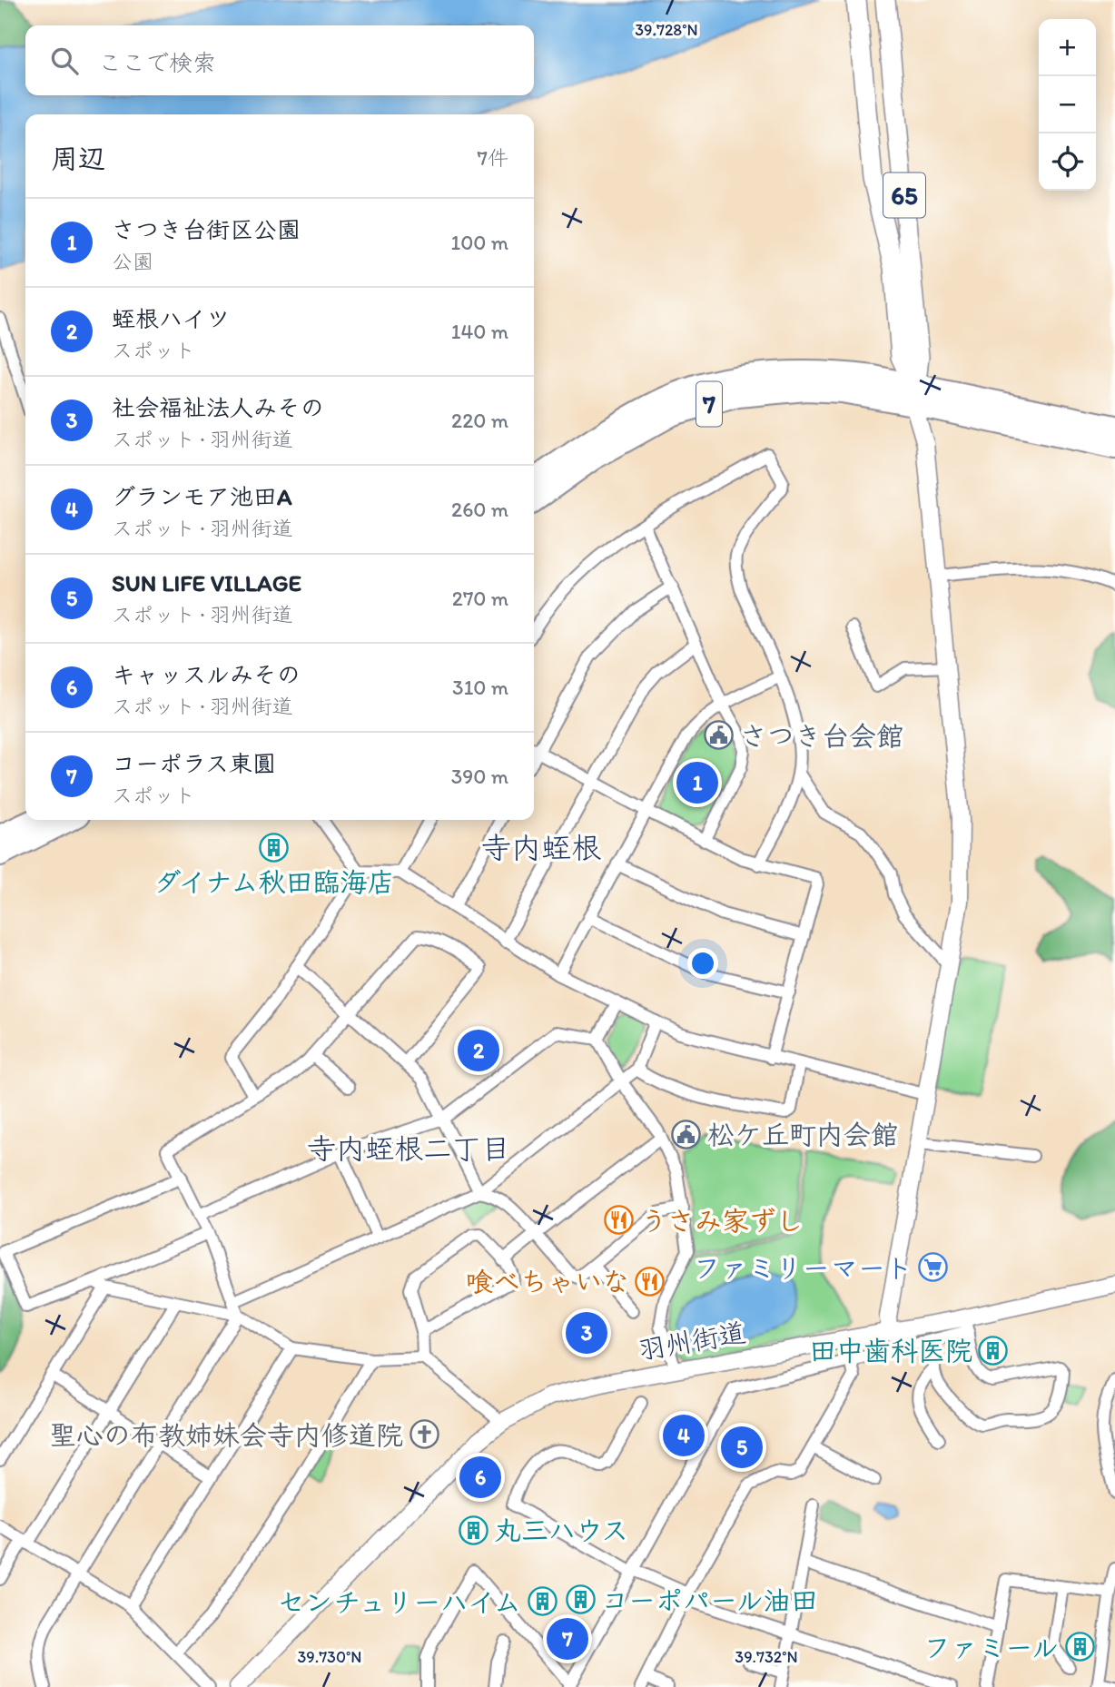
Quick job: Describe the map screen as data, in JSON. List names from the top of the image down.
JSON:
{
  "streets": {
    "highway": ["7"],
    "main road": ["65"],
    "street": ["羽州街道"]
  },
  "crossings": [
    ["65", "7"]
  ],
  "districts": ["寺内蛭根", "寺内蛭根二丁目"],
  "places": {
    "public building": ["さつき台会館", "松ケ丘町内会館"],
    "building": [
      "ダイナム秋田臨海店",
      "田中歯科医院",
      "丸三ハウス",
      "コーポパール油田",
      "センチュリーハイム",
      "ファミール"
    ],
    "restaurant": ["うさみ家ずし", "喰べちゃいな"],
    "supermarket": ["ファミリーマート"],
    "church": ["聖心の布教姉妹会寺内修道院"]
  },
  "page": {
    "map_buttons": ["+", "−"],
    "search": "ここで検索",
    "heading": ["周辺", "7件"],
    "list": [
      {
        "mark": "1",
        "name": "さつき台街区公園",
        "note": "公園",
        "value": "100 m"
      },
      {
        "mark": "2",
        "name": "蛭根ハイツ",
        "note": "スポット",
        "value": "140 m"
      },
      {
        "mark": "3",
        "name": "社会福祉法人みその",
        "note": "スポット · 羽州街道",
        "value": "220 m"
      },
      {
        "mark": "4",
        "name": "グランモア池田A",
        "note": "スポット · 羽州街道",
        "value": "260 m"
      },
      {
        "mark": "5",
        "name": "SUN LIFE VILLAGE",
        "note": "スポット · 羽州街道",
        "value": "270 m"
      },
      {
        "mark": "6",
        "name": "キャッスルみその",
        "note": "スポット · 羽州街道",
        "value": "310 m"
      },
      {
        "mark": "7",
        "name": "コーポラス東圓",
        "note": "スポット",
        "value": "390 m"
      }
    ],
    "pins": [
      "1",
      "2",
      "3",
      "4",
      "5",
      "6",
      "7"
    ]
  },
  "coordinates": ["39.728°N", "39.730°N", "39.732°N"]
}
